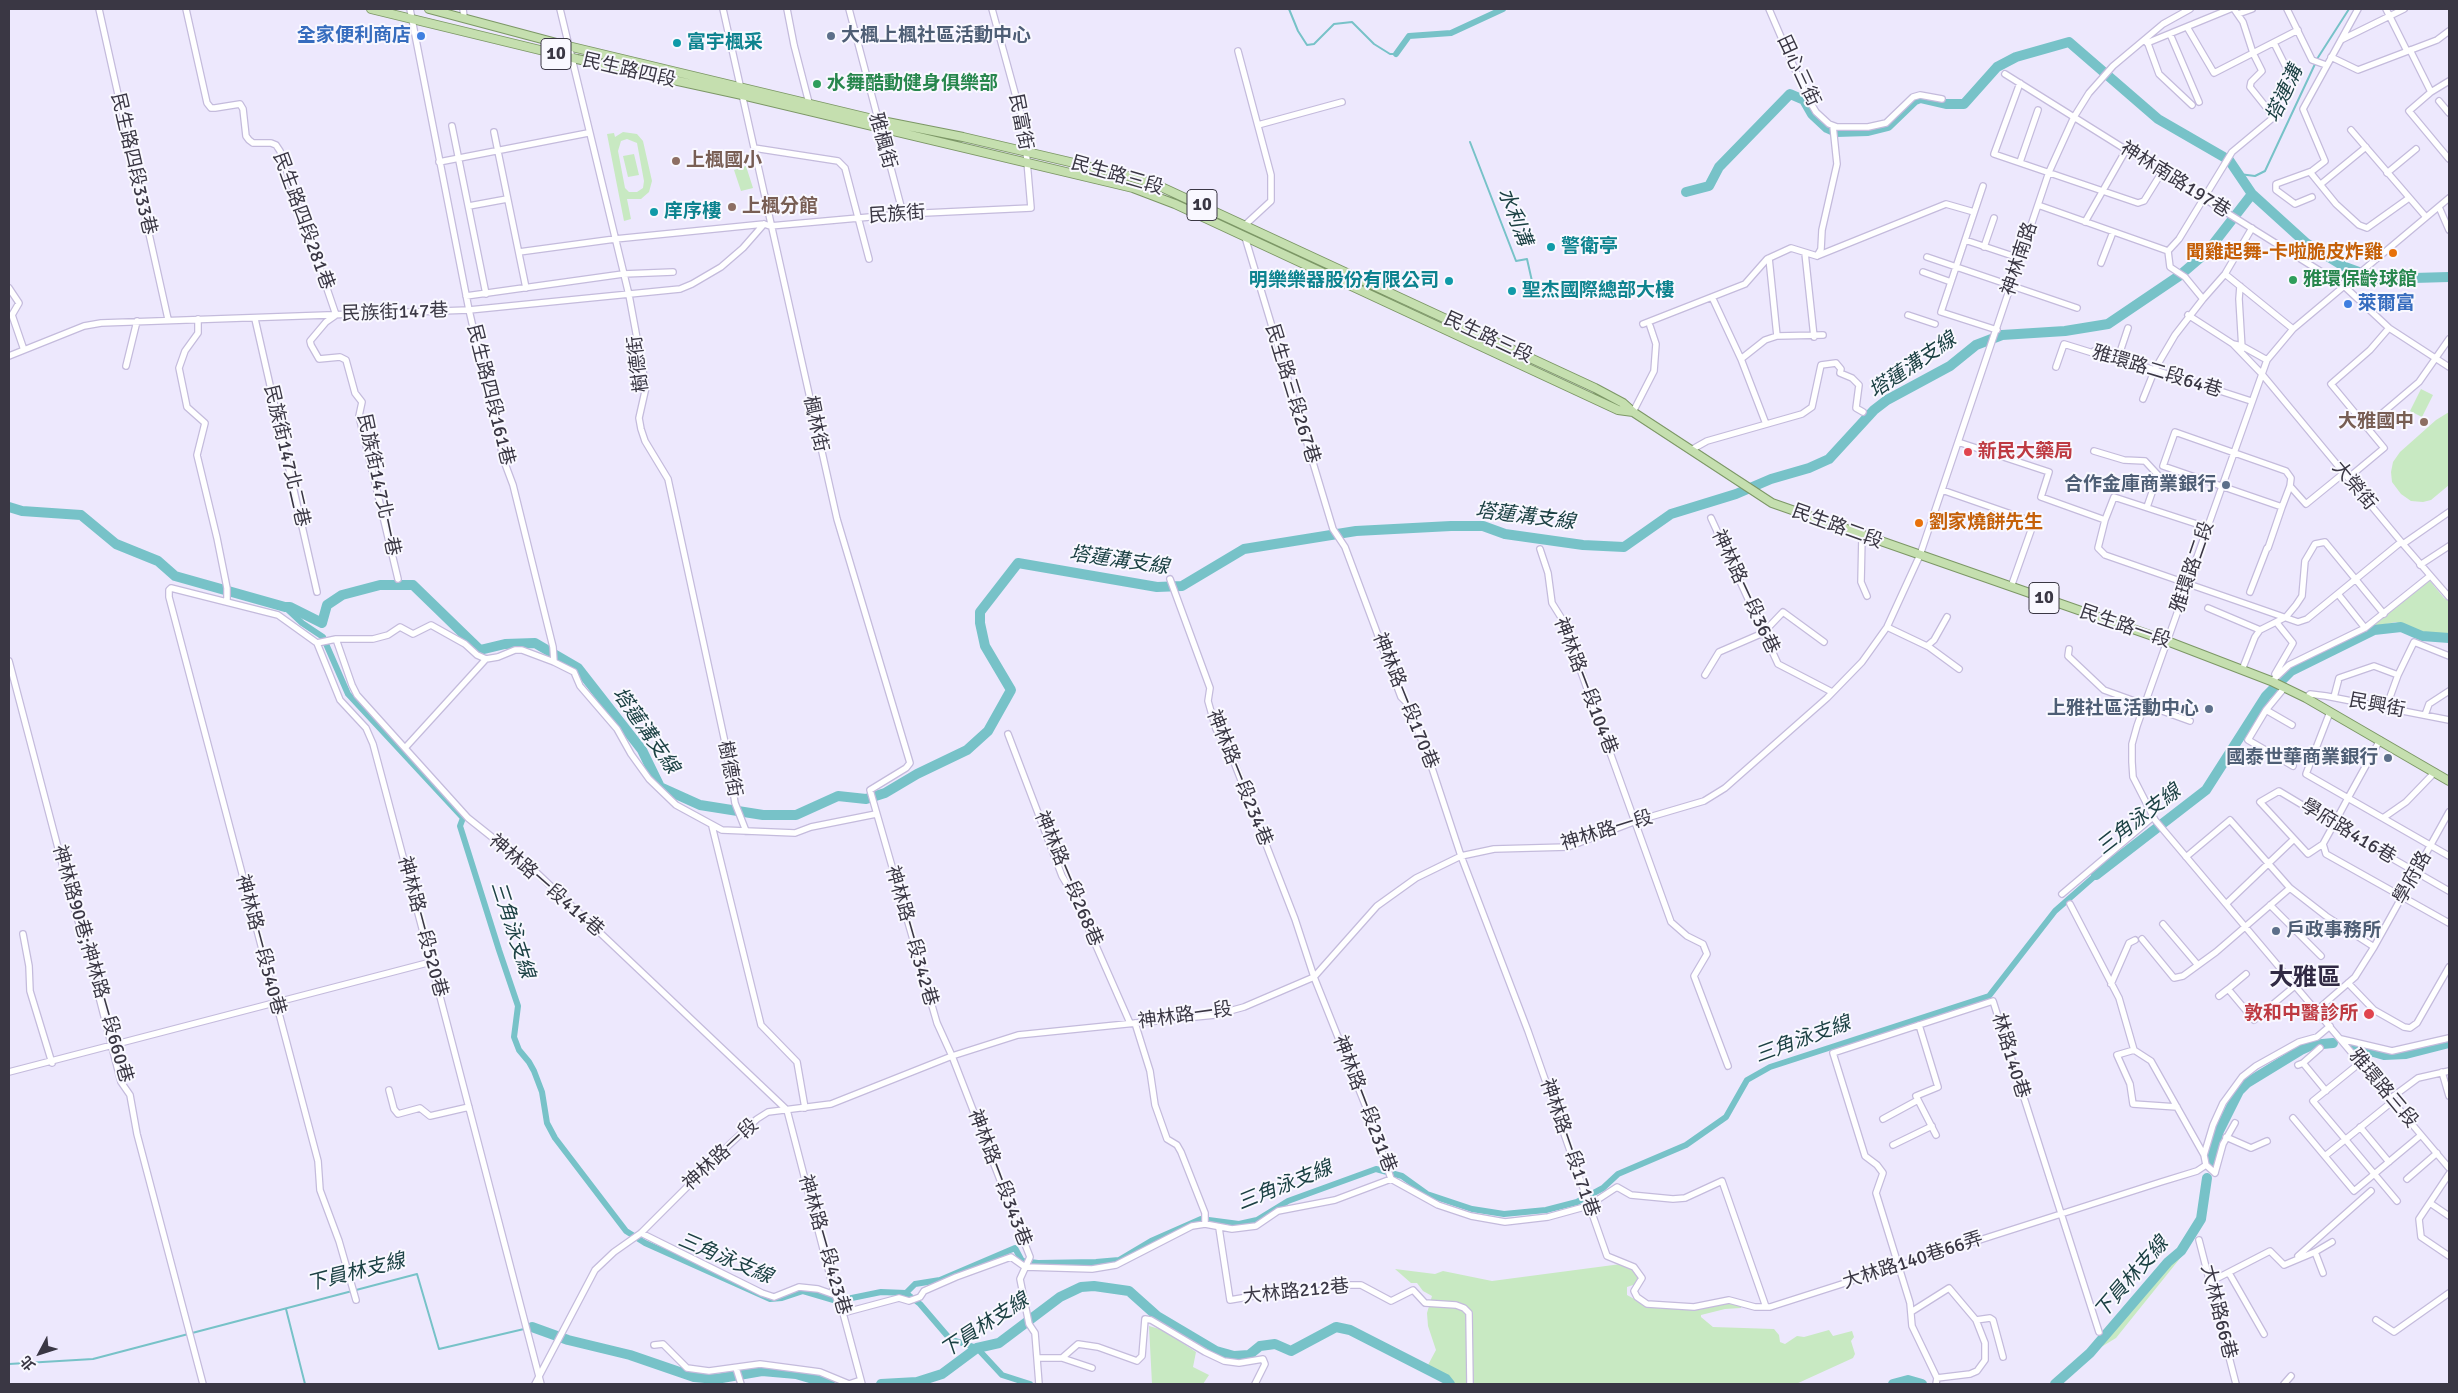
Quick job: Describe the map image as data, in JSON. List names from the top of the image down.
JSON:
{
  "streets": {
    "main road": [
      "10",
      "民生路四段",
      "民生路三段",
      "民生路二段",
      "民生路一段"
    ],
    "street": [
      "田心三街",
      "民富街",
      "雅楓街",
      "民生路四段333巷",
      "神林南路197巷",
      "民族街",
      "民生路四段281巷",
      "神林南路",
      "民族街147巷",
      "樹德街",
      "雅環路二段64巷",
      "民生路三段267巷",
      "民生路四段161巷",
      "楓林街",
      "民族街147北二巷",
      "民族街147北一巷",
      "大榮街",
      "雅環路二段",
      "神林路一段36巷",
      "神林路一段104巷",
      "神林路一段170巷",
      "民興街",
      "神林路一段234巷",
      "神林路一段",
      "學府路416巷",
      "學府路",
      "神林路一段268巷",
      "神林路一段414巷",
      "神林路一段520巷",
      "神林路一段342巷",
      "神林路一段540巷",
      "神林路90巷;神林路一段660巷",
      "林路140巷",
      "雅環路三段",
      "神林路一段231巷",
      "神林路一段171巷",
      "神林路一段343巷",
      "神林路一段423巷",
      "大林路140巷66弄",
      "大林路212巷",
      "大林路66巷"
    ]
  },
  "crossings": [
    ["10", "民生路一段"],
    ["10", "民興街"],
    ["民生路四段", "民生路三段"],
    ["民生路四段", "樹德街"],
    ["民生路四段", "民生路四段161巷"],
    ["民生路四段", "楓林街"],
    ["民富街", "民生路三段"],
    ["民富街", "民族街"],
    ["雅楓街", "民生路三段"],
    ["雅楓街", "民族街"],
    ["民生路四段333巷", "民族街147巷"],
    ["民生路三段", "民生路三段267巷"],
    ["民生路三段", "楓林街"],
    ["民生路三段", "民生路二段"],
    ["神林南路197巷", "神林南路"],
    ["神林南路197巷", "雅環路二段"],
    ["民族街", "民族街147巷"],
    ["民族街", "樹德街"],
    ["民族街", "楓林街"],
    ["民生路四段281巷", "民族街147巷"],
    ["民生路四段281巷", "民族街147北一巷"],
    ["神林南路", "民生路二段"],
    ["神林南路", "民生路一段"],
    ["神林南路", "神林路一段"],
    ["民族街147巷", "樹德街"],
    ["民族街147巷", "民生路四段161巷"],
    ["民族街147巷", "楓林街"],
    ["民族街147巷", "民族街147北二巷"],
    ["民族街147巷", "民族街147北一巷"],
    ["雅環路二段64巷", "雅環路二段"],
    ["民生路三段267巷", "神林路一段170巷"],
    ["楓林街", "神林路一段342巷"],
    ["大榮街", "雅環路二段"],
    ["民生路二段", "民生路一段"],
    ["民生路二段", "神林路一段"],
    ["雅環路二段", "民生路一段"],
    ["雅環路二段", "學府路"],
    ["雅環路二段", "雅環路三段"],
    ["神林路一段36巷", "神林路一段"],
    ["民生路一段", "神林路一段"],
    ["神林路一段104巷", "神林路一段"],
    ["神林路一段170巷", "神林路一段"],
    ["神林路一段170巷", "神林路一段171巷"],
    ["神林路一段234巷", "神林路一段"],
    ["神林路一段234巷", "神林路一段231巷"],
    ["神林路一段", "神林路一段268巷"],
    ["神林路一段", "神林路一段414巷"],
    ["神林路一段", "神林路一段520巷"],
    ["神林路一段", "神林路一段342巷"],
    ["神林路一段", "神林路一段231巷"],
    ["神林路一段", "神林路一段171巷"],
    ["神林路一段", "神林路一段343巷"],
    ["神林路一段", "神林路一段423巷"],
    ["學府路416巷", "學府路"],
    ["學府路", "雅環路三段"],
    ["神林路一段414巷", "神林路一段423巷"],
    ["神林路一段342巷", "神林路一段343巷"],
    ["林路140巷", "大林路140巷66弄"],
    ["神林路一段231巷", "神林路一段171巷"],
    ["神林路一段231巷", "大林路140巷66弄"],
    ["神林路一段171巷", "大林路140巷66弄"]
  ],
  "districts": ["大雅區"],
  "water": [
    "塔連溝",
    "水利溝",
    "塔蓮溝支線",
    "三角泳支線",
    "下員林支線"
  ],
  "places": [
    "全家便利商店",
    "大楓上楓社區活動中心",
    "富宇楓采",
    "水舞酷動健身俱樂部",
    "上楓國小",
    "上楓分館",
    "庠序樓",
    "警衛亭",
    "聞雞起舞-卡啦脆皮炸雞",
    "雅環保齡球館",
    "明樂樂器股份有限公司",
    "聖杰國際總部大樓",
    "萊爾富",
    "大雅國中",
    "新民大藥局",
    "合作金庫商業銀行",
    "劉家燒餅先生",
    "上雅社區活動中心",
    "國泰世華商業銀行",
    "戶政事務所",
    "敦和中醫診所"
  ],
  "north": "bottom left"
}
